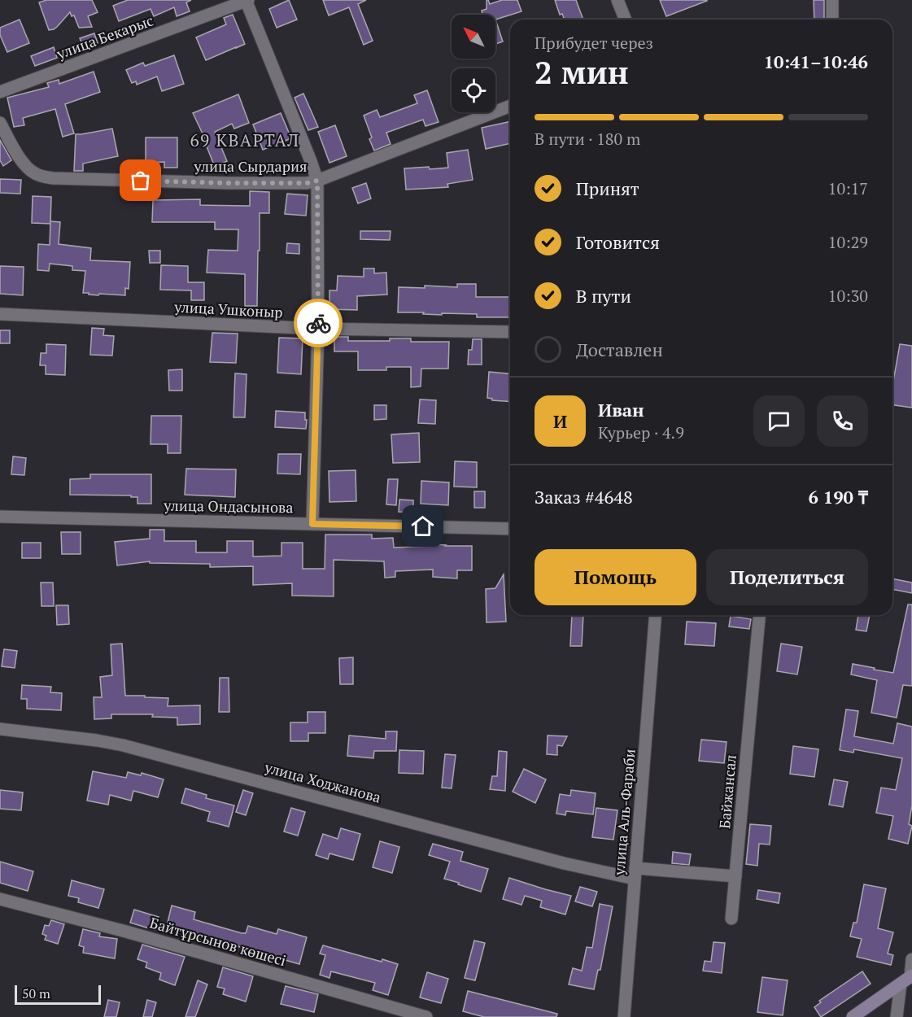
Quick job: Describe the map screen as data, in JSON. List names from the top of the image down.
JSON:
{
  "streets": {
    "street": [
      "улица Бекарыс",
      "улица Сырдария",
      "улица Ушконыр",
      "улица Ондасынова",
      "улица Ходжанова",
      "Байжансал",
      "улица Аль-Фараби",
      "Байтұрсынов көшесі"
    ]
  },
  "crossings": [
    ["улица Ходжанова", "улица Аль-Фараби"]
  ],
  "districts": ["69 КВАРТАЛ"],
  "scale_bar": "50 m",
  "north": "top left",
  "page": {
    "heading": ["2 мин", "Прибудет через", "10:41–10:46"],
    "panel": [
      "Иван",
      "Курьер · 4.9",
      "Заказ #4648",
      "6 190 ₸"
    ],
    "bar": "В пути · 180 m",
    "list": [
      ["Принят", "10:17"],
      ["Готовится", "10:29"],
      ["В пути", "10:30"],
      "Доставлен"
    ],
    "round": "И",
    "buttons": ["Помощь", "Поделиться"],
    "scale": "50 m"
  }
}
